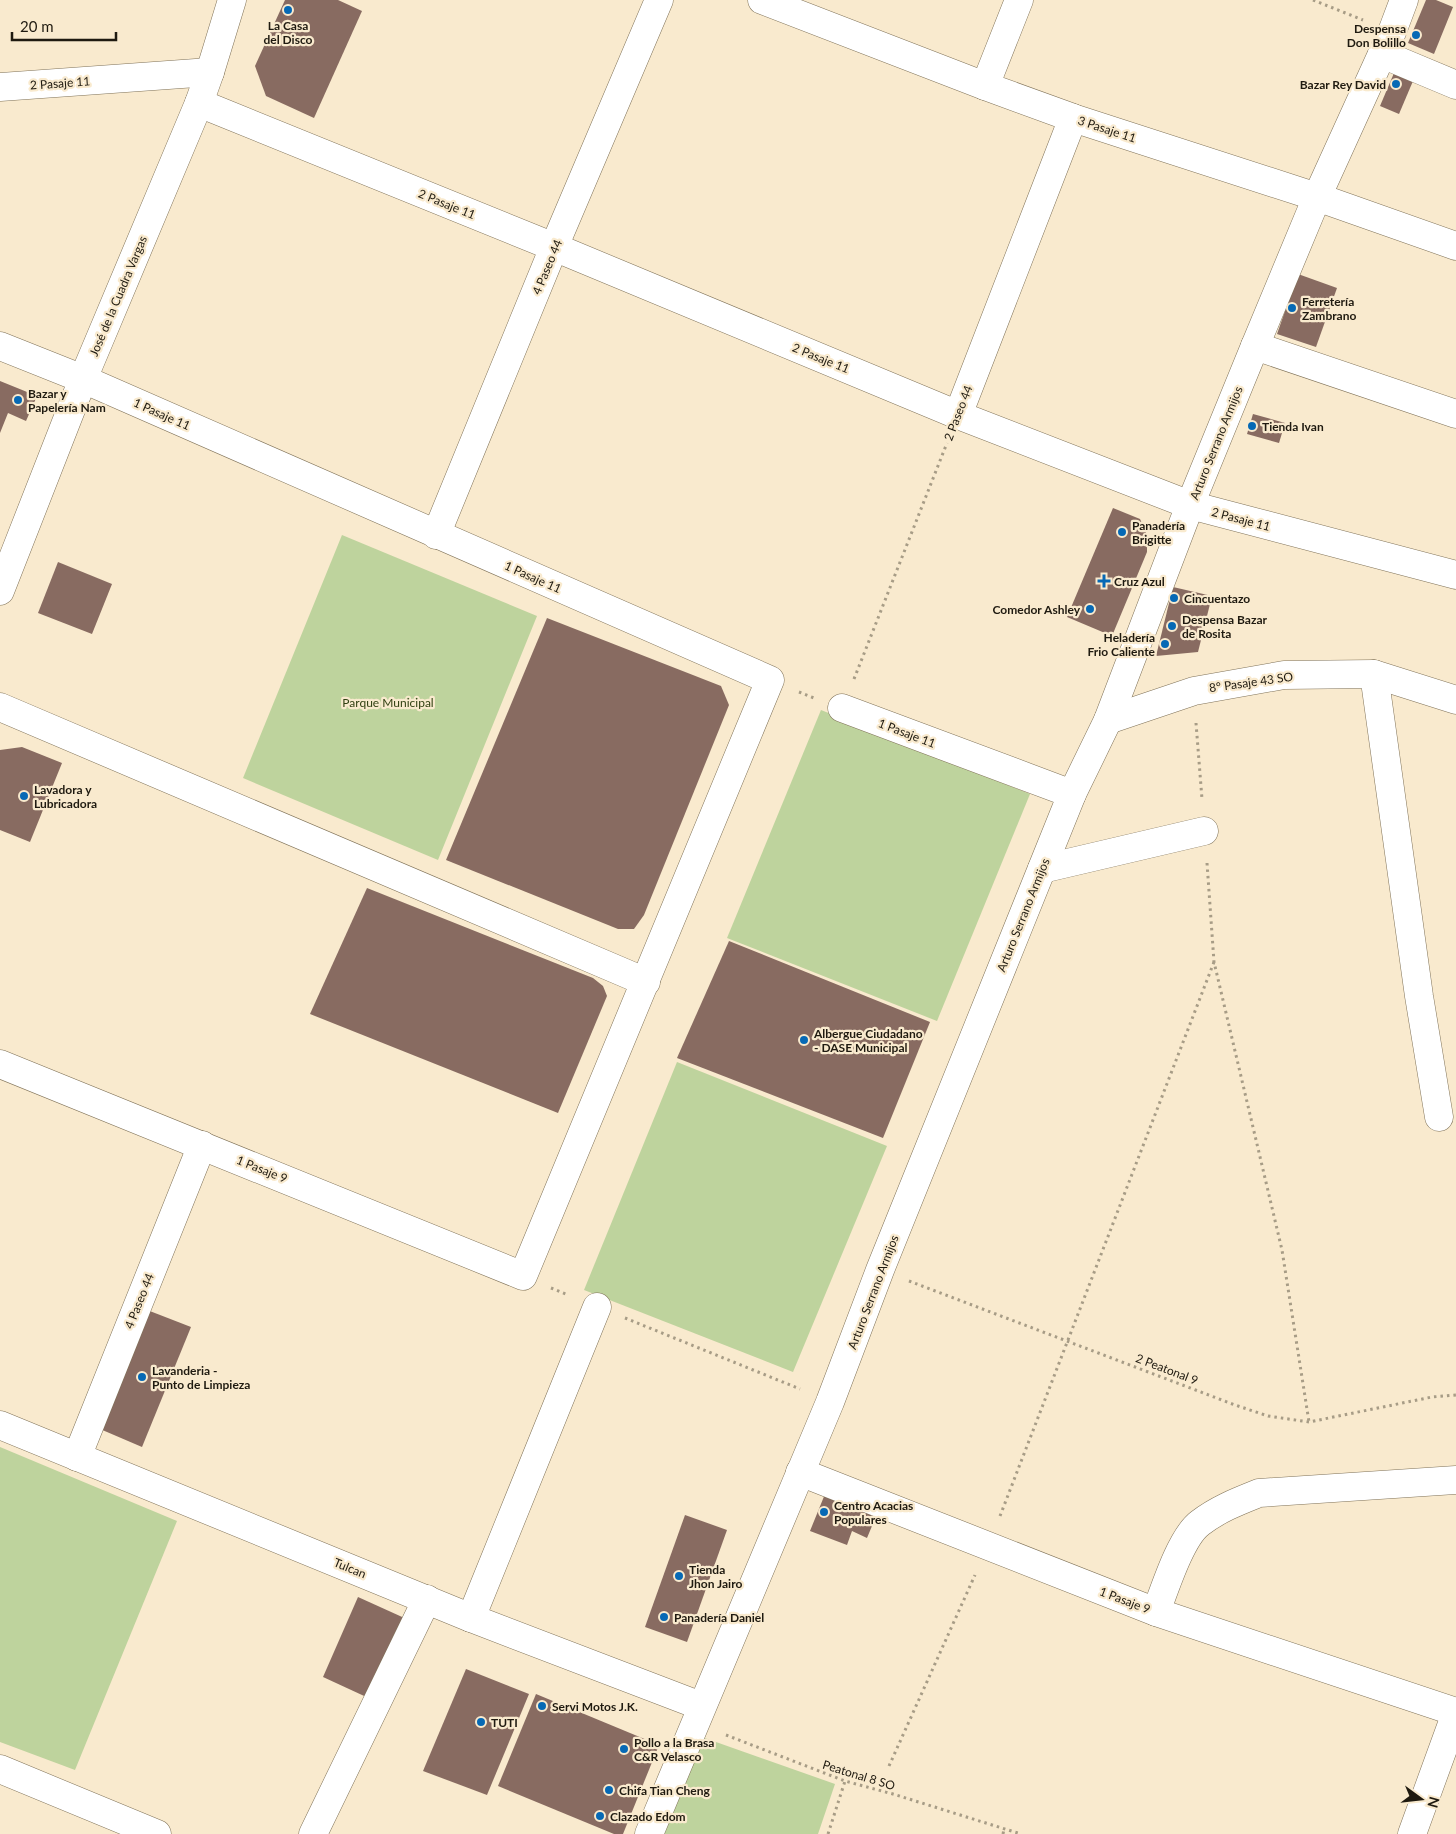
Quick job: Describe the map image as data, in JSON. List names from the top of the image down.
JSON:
{
  "streets": {
    "street": [
      "2 Pasaje 11",
      "3 Pasaje 11",
      "4 Paseo 44",
      "José de la Cuadra Vargas",
      "2 Paseo 44",
      "1 Pasaje 11",
      "Arturo Serrano Armijos",
      "8° Pasaje 43 SO",
      "1 Pasaje 9",
      "Tulcan"
    ],
    "path": ["2 Peatonal 9", "Peatonal 8 SO"]
  },
  "crossings": [
    ["2 Pasaje 11", "4 Paseo 44"],
    ["2 Pasaje 11", "José de la Cuadra Vargas"],
    ["2 Pasaje 11", "2 Paseo 44"],
    ["2 Pasaje 11", "Arturo Serrano Armijos"],
    ["3 Pasaje 11", "2 Paseo 44"],
    ["3 Pasaje 11", "Arturo Serrano Armijos"],
    ["4 Paseo 44", "1 Pasaje 11"],
    ["4 Paseo 44", "1 Pasaje 9"],
    ["4 Paseo 44", "Tulcan"],
    ["José de la Cuadra Vargas", "1 Pasaje 11"],
    ["2 Paseo 44", "1 Pasaje 11"],
    ["1 Pasaje 11", "Arturo Serrano Armijos"],
    ["Arturo Serrano Armijos", "8° Pasaje 43 SO"],
    ["Arturo Serrano Armijos", "1 Pasaje 9"],
    ["Arturo Serrano Armijos", "2 Peatonal 9"],
    ["Arturo Serrano Armijos", "Tulcan"],
    ["Arturo Serrano Armijos", "Peatonal 8 SO"],
    ["Tulcan", "Peatonal 8 SO"]
  ],
  "parks": ["Parque Municipal"],
  "places": {
    "other": [
      "La Casa del Disco",
      "Despensa Don Bolillo",
      "Bazar Rey David",
      "Ferretería Zambrano",
      "Bazar y Papelería Nam",
      "Tienda Ivan",
      "Panadería Brigitte",
      "Cincuentazo",
      "Comedor Ashley",
      "Despensa Bazar de Rosita",
      "Heladería Frio Caliente",
      "Lavadora y Lubricadora",
      "Albergue Ciudadano - DASE Municipal",
      "Lavanderia - Punto de Limpieza",
      "Centro Acacias Populares",
      "Tienda Jhon Jairo",
      "Panadería Daniel",
      "Servi Motos J.K.",
      "TUTI",
      "Pollo a la Brasa C&R Velasco",
      "Chifa Tian Cheng",
      "Clazado Edom"
    ],
    "health": ["Cruz Azul"]
  },
  "scale_bar": "20 m",
  "north": "right"
}
